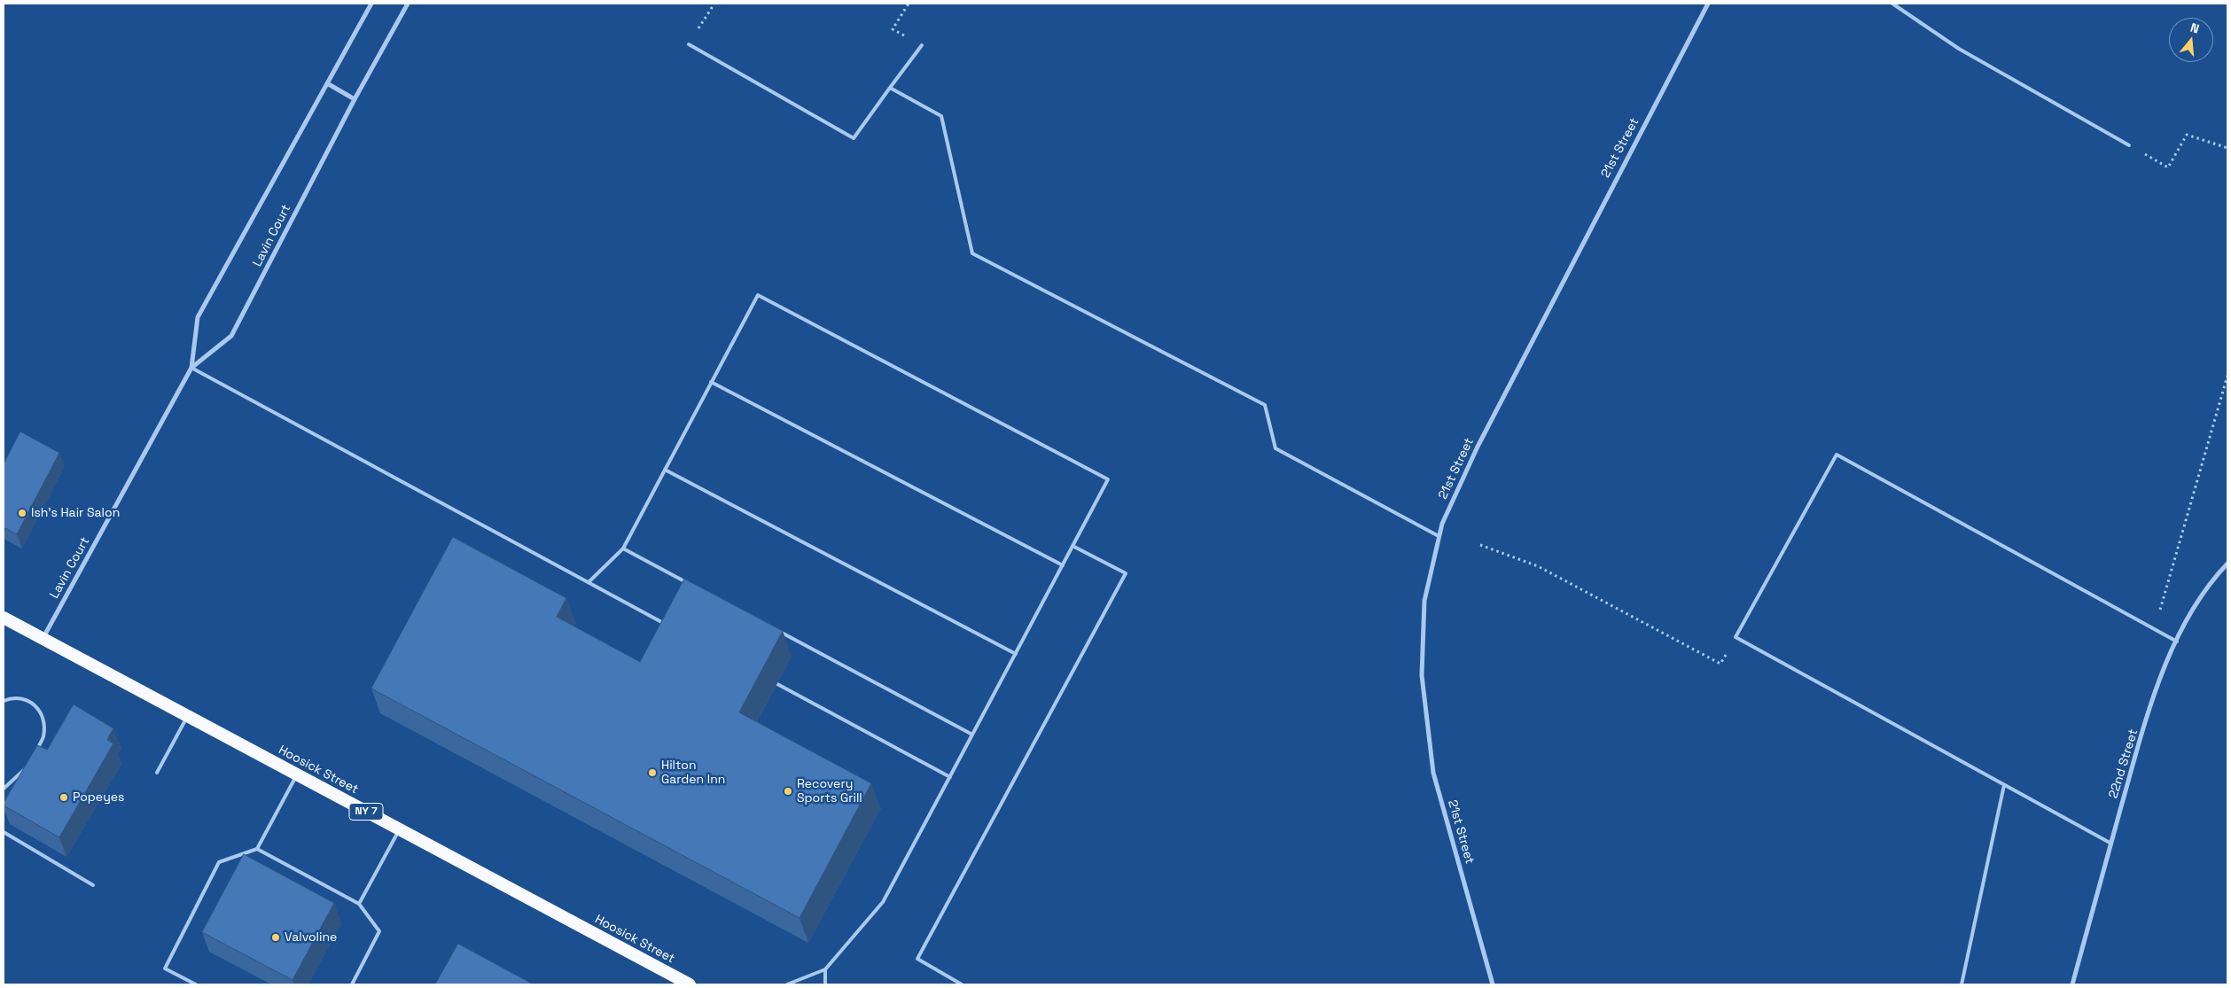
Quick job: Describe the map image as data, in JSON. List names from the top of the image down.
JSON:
{
  "streets": {
    "highway": ["Hoosick Street", "NY 7"],
    "street": ["21st Street", "Lavin Court", "22nd Street"]
  },
  "crossings": [
    ["Lavin Court", "Hoosick Street"]
  ],
  "places": [
    "Ish's Hair Salon",
    "Hilton Garden Inn",
    "Recovery Sports Grill",
    "Popeyes",
    "Valvoline"
  ],
  "north": "top"
}
